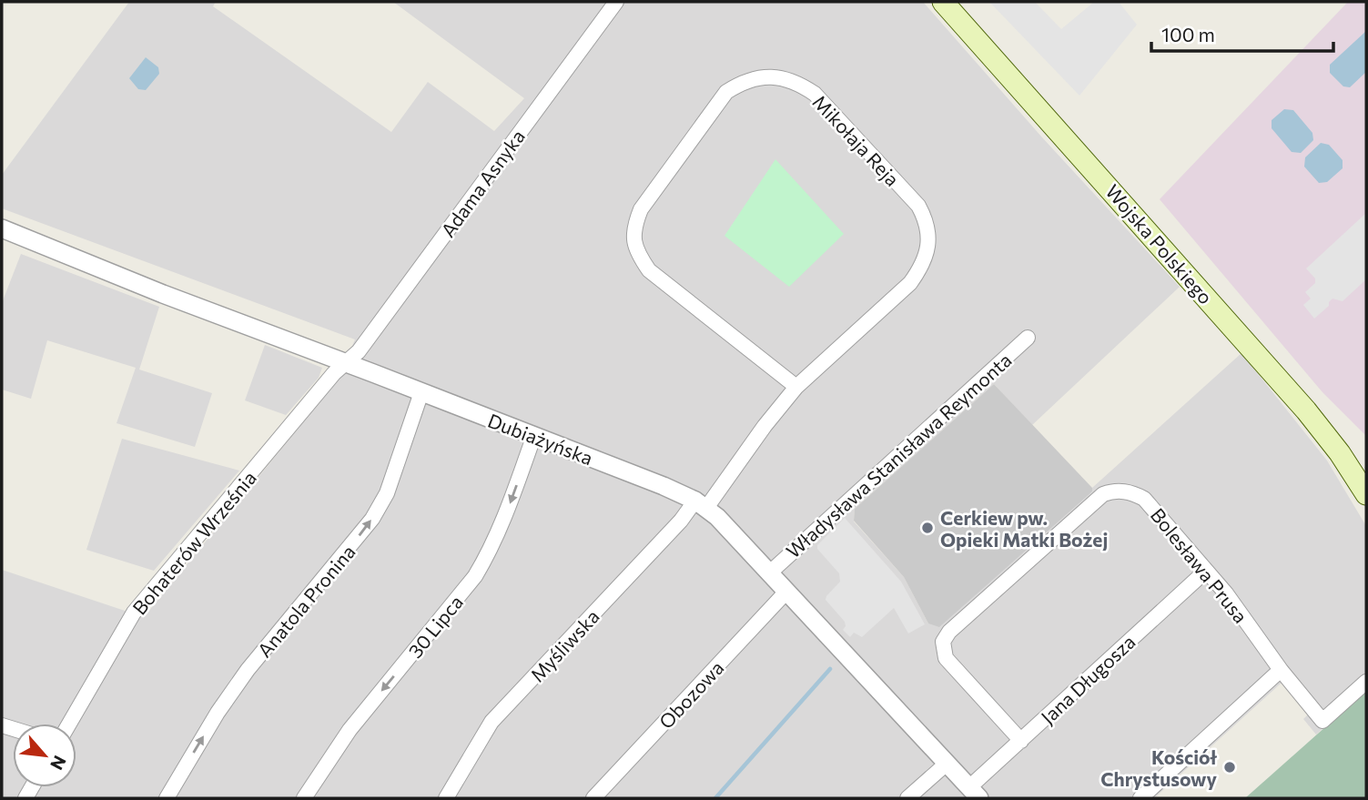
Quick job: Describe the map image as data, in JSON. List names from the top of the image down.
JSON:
{
  "streets": {
    "main road": ["Wojska Polskiego"],
    "street": [
      "Mikołaja Reja",
      "Adama Asnyka",
      "Dubiażyńska",
      "Władysława Stanisława Reymonta",
      "Bohaterów Września",
      "Bolesława Prusa",
      "Anatola Pronina",
      "30 Lipca",
      "Myśliwska",
      "Jana Długosza",
      "Obozowa"
    ]
  },
  "crossings": [
    ["Mikołaja Reja", "Dubiażyńska"],
    ["Mikołaja Reja", "Myśliwska"],
    ["Adama Asnyka", "Dubiażyńska"],
    ["Adama Asnyka", "Bohaterów Września"],
    ["Dubiażyńska", "Władysława Stanisława Reymonta"],
    ["Dubiażyńska", "Bohaterów Września"],
    ["Dubiażyńska", "Anatola Pronina"],
    ["Dubiażyńska", "30 Lipca"],
    ["Dubiażyńska", "Myśliwska"],
    ["Dubiażyńska", "Jana Długosza"],
    ["Dubiażyńska", "Obozowa"],
    ["Bolesława Prusa", "Jana Długosza"]
  ],
  "one_way": ["Anatola Pronina", "30 Lipca"],
  "places": ["Cerkiew pw. Opieki Matki Bożej", "Kościół Chrystusowy"],
  "scale_bar": "100 m",
  "north": "bottom right"
}
